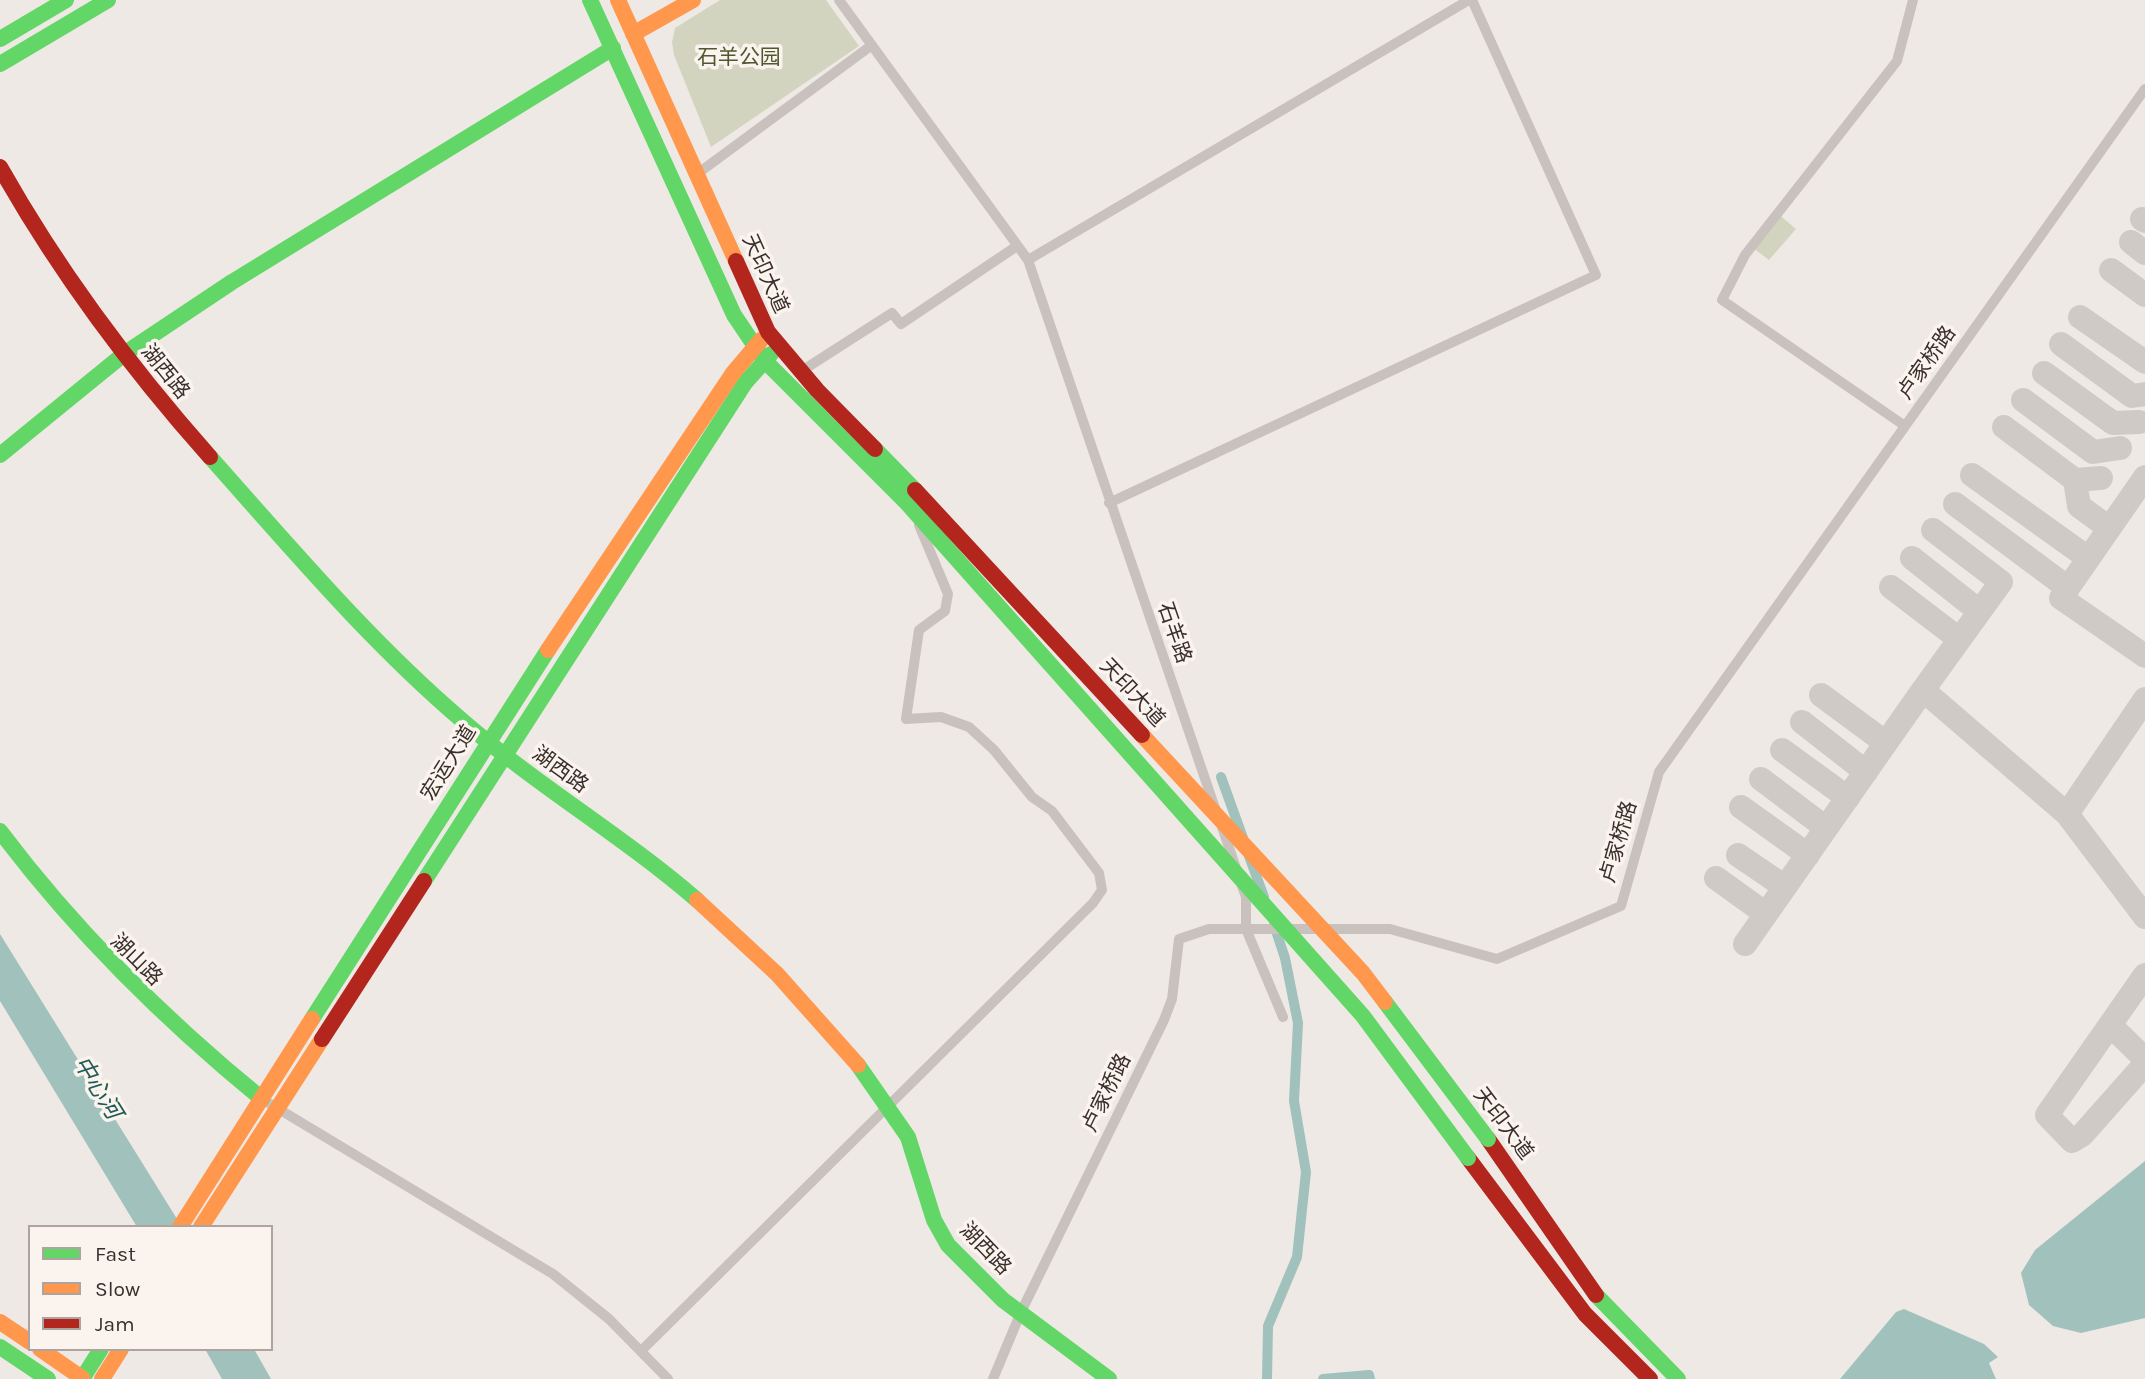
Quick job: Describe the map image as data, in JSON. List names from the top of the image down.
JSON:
{
  "streets": {
    "main road": [
      "天印大道",
      "湖西路",
      "宏运大道",
      "湖山路"
    ],
    "street": ["卢家桥路", "石羊路"]
  },
  "crossings": [
    ["天印大道", "宏运大道"],
    ["卢家桥路", "湖西路"],
    ["卢家桥路", "石羊路"],
    ["湖西路", "宏运大道"],
    ["宏运大道", "湖山路"]
  ],
  "water": ["中心河"],
  "parks": ["石羊公园"],
  "legend": ["Fast", "Slow", "Jam"]
}
